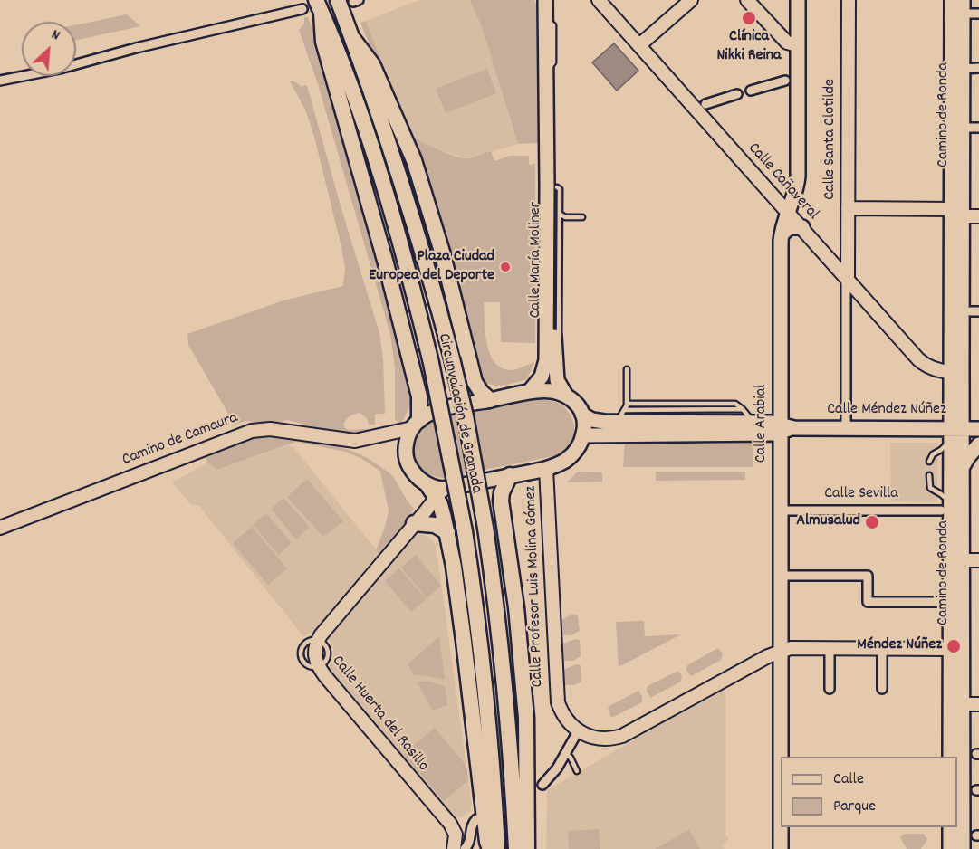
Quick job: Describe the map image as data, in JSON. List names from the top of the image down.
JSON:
{
  "streets": {
    "highway": ["Circunvalación de Granada"],
    "main road": [
      "Camino de Ronda",
      "Calle María Moliner",
      "Calle Méndez Núñez",
      "Calle Arabial"
    ],
    "street": [
      "Calle Santa Clotilde",
      "Calle Cañaveral",
      "Camino de Camaura",
      "Calle Sevilla",
      "Calle Profesor Luis Molina Gómez",
      "Calle Huerta del Rasillo"
    ]
  },
  "crossings": [
    ["Camino de Ronda", "Calle Cañaveral"],
    ["Camino de Ronda", "Calle Méndez Núñez"],
    ["Camino de Ronda", "Calle Sevilla"],
    ["Calle Santa Clotilde", "Calle Cañaveral"],
    ["Calle Santa Clotilde", "Calle Méndez Núñez"],
    ["Calle Cañaveral", "Calle Arabial"],
    ["Calle Méndez Núñez", "Calle Arabial"],
    ["Calle Arabial", "Calle Sevilla"]
  ],
  "places": [
    "Clínica Nikki Reina",
    "Plaza Ciudad Europea del Deporte",
    "Almusalud",
    "Méndez Núñez"
  ],
  "legend": ["Calle", "Parque"],
  "north": "top right"
}
